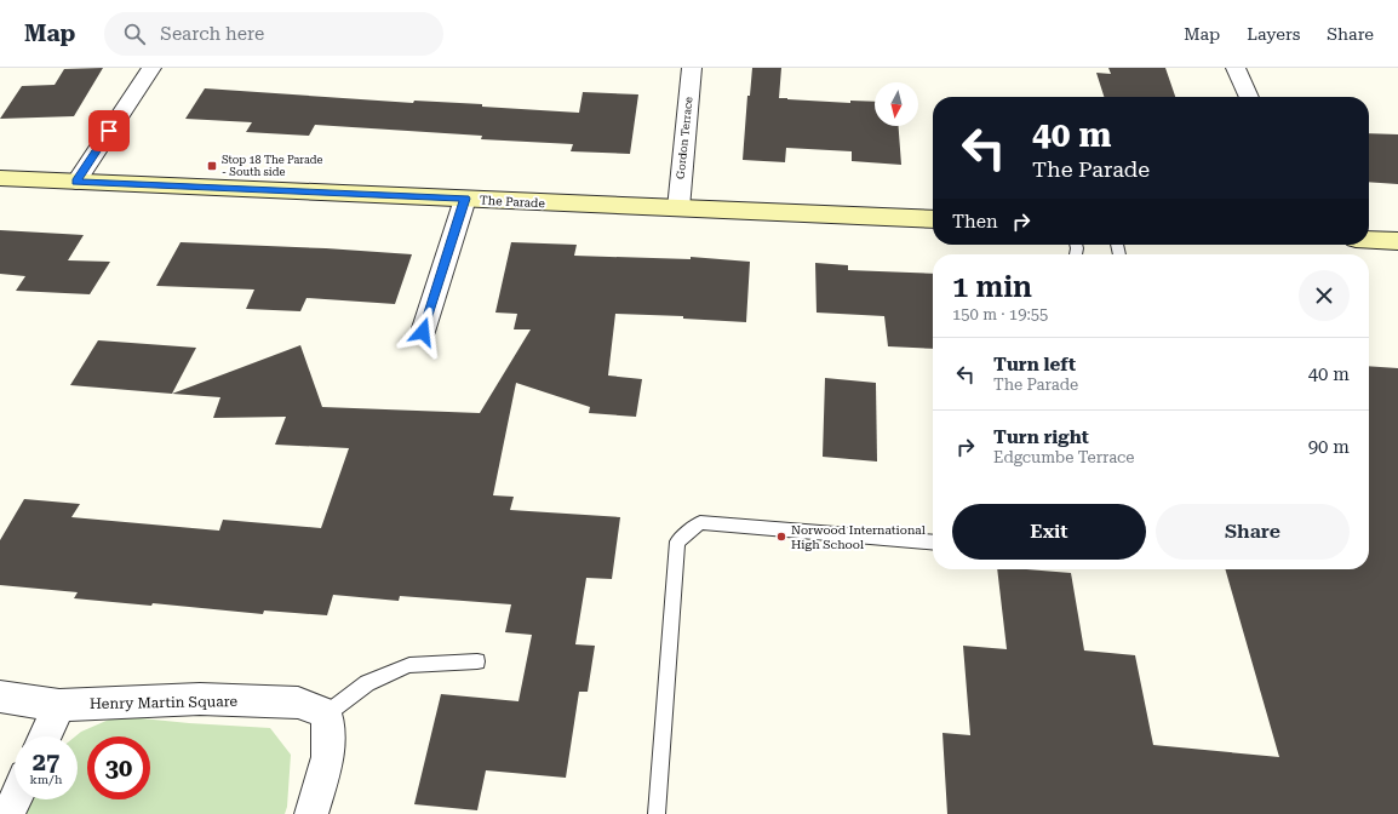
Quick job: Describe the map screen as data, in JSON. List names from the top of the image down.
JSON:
{
  "streets": {
    "main road": ["The Parade"],
    "street": ["Gordon Terrace", "Henry Martin Square"]
  },
  "crossings": [
    ["Gordon Terrace", "The Parade"]
  ],
  "places": {
    "transit": ["Stop 18 The Parade - South side"],
    "other": ["Norwood International High School"]
  },
  "north": "bottom",
  "page": {
    "header": "Map",
    "search": "Search here",
    "nav": ["Map", "Layers", "Share"],
    "turn": ["40 m", "The Parade"],
    "then": "Then",
    "heading": ["1 min", "150 m · 19:55"],
    "list": [
      {
        "name": "Turn left",
        "note": "The Parade",
        "value": "40 m"
      },
      {
        "name": "Turn right",
        "note": "Edgcumbe Terrace",
        "value": "90 m"
      }
    ],
    "buttons": ["Exit", "Share"],
    "speed": "27 km/h",
    "limit": "30"
  }
}
